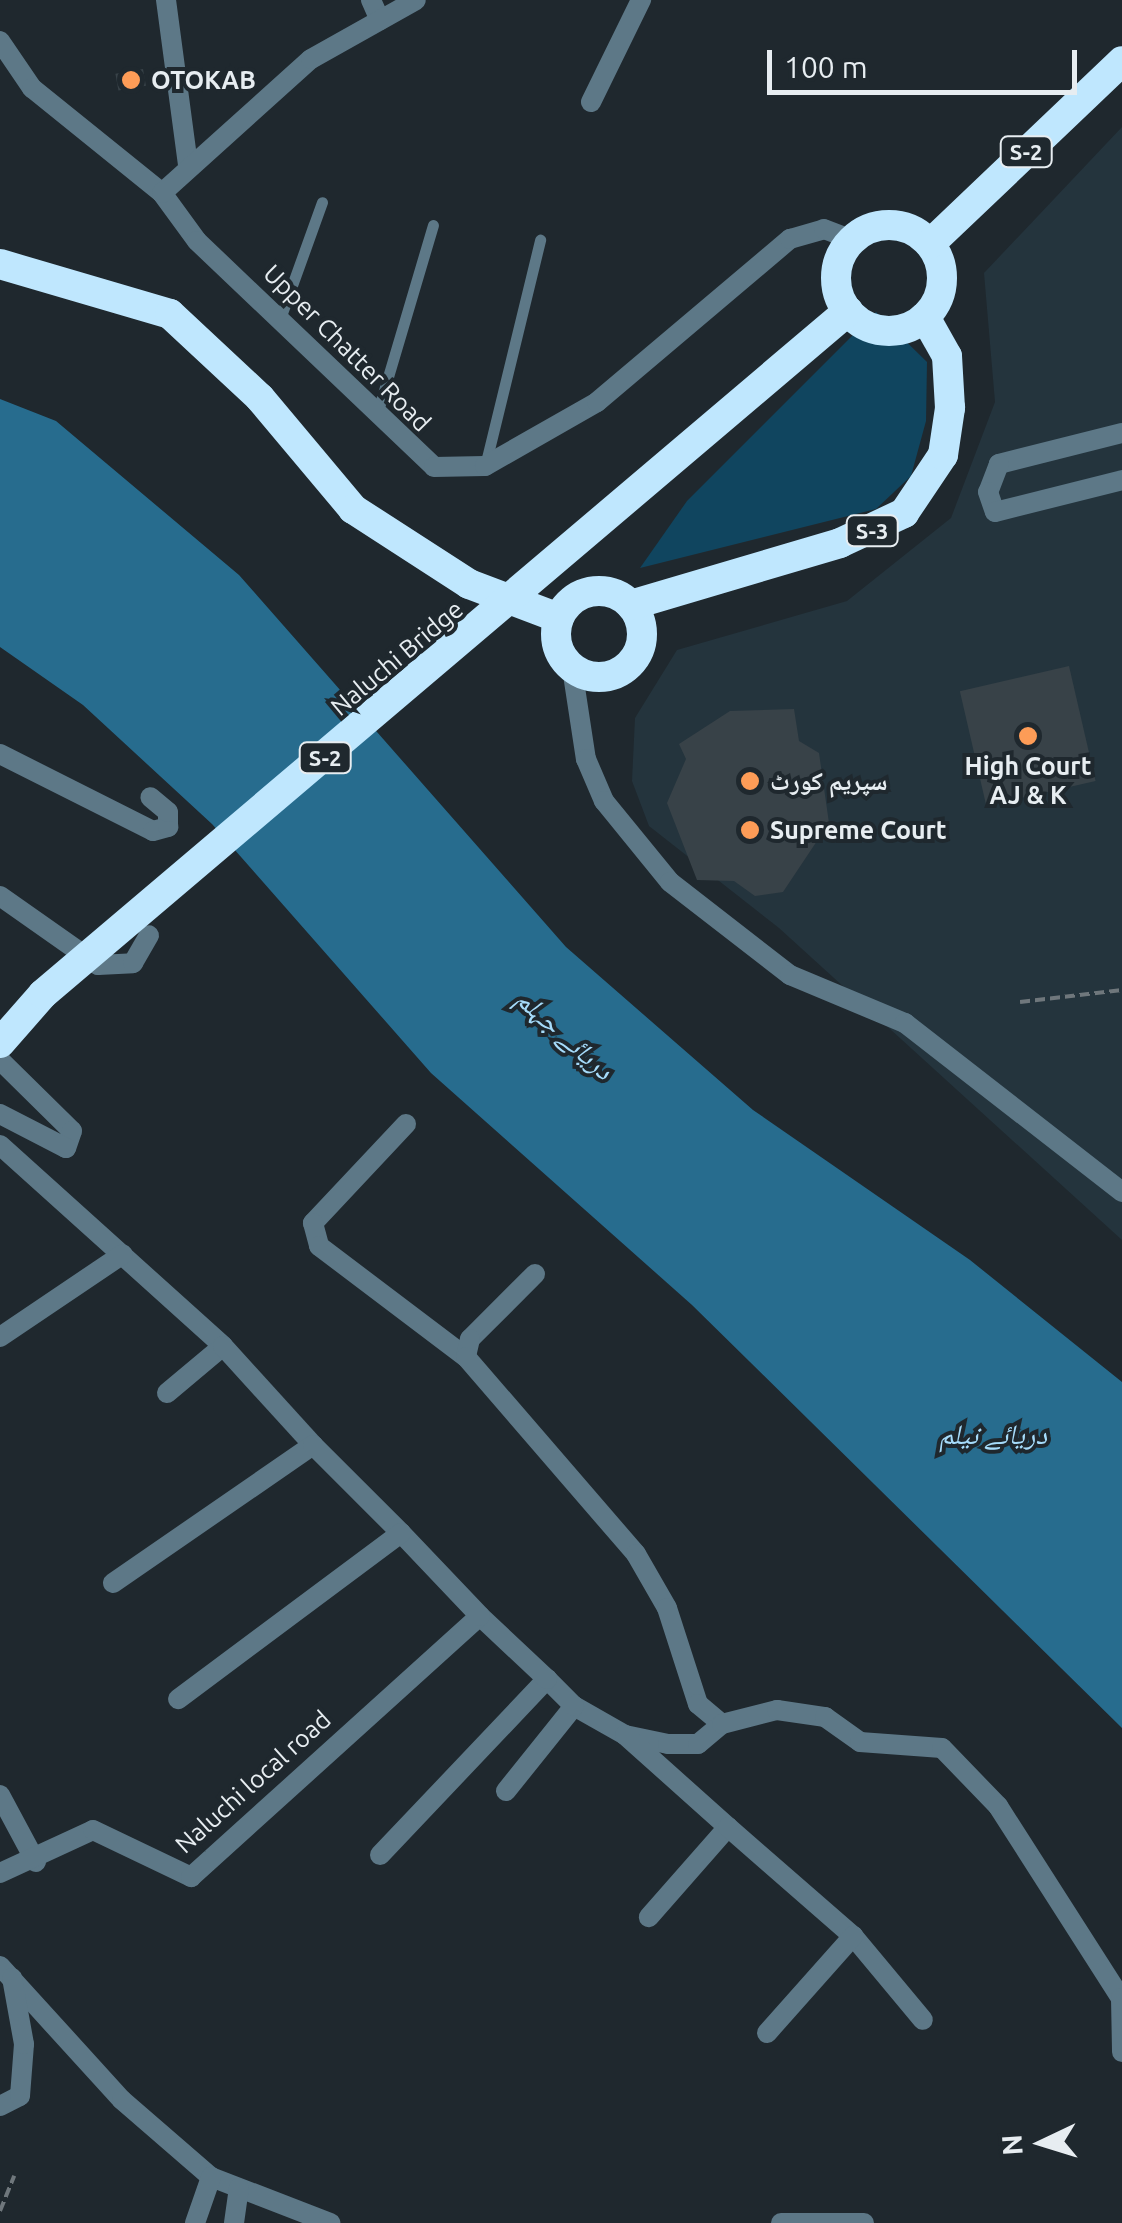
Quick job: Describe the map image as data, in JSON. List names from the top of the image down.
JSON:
{
  "streets": {
    "highway": ["S-2", "S-3", "Naluchi Bridge"],
    "street": ["Upper Chatter Road", "Naluchi local road"]
  },
  "crossings": [
    ["S-2", "Upper Chatter Road"],
    ["S-2", "S-3"],
    ["S-2", "Naluchi Bridge"],
    ["Upper Chatter Road", "S-3"],
    ["Upper Chatter Road", "Naluchi Bridge"],
    ["S-3", "Naluchi Bridge"]
  ],
  "water": ["دریائے جہلم", "دریائے نیلم"],
  "places": [
    "OTOKAB",
    "High Court AJ & K",
    "سپریم کورٹ",
    "Supreme Court"
  ],
  "scale_bar": "100 m",
  "north": "left"
}
